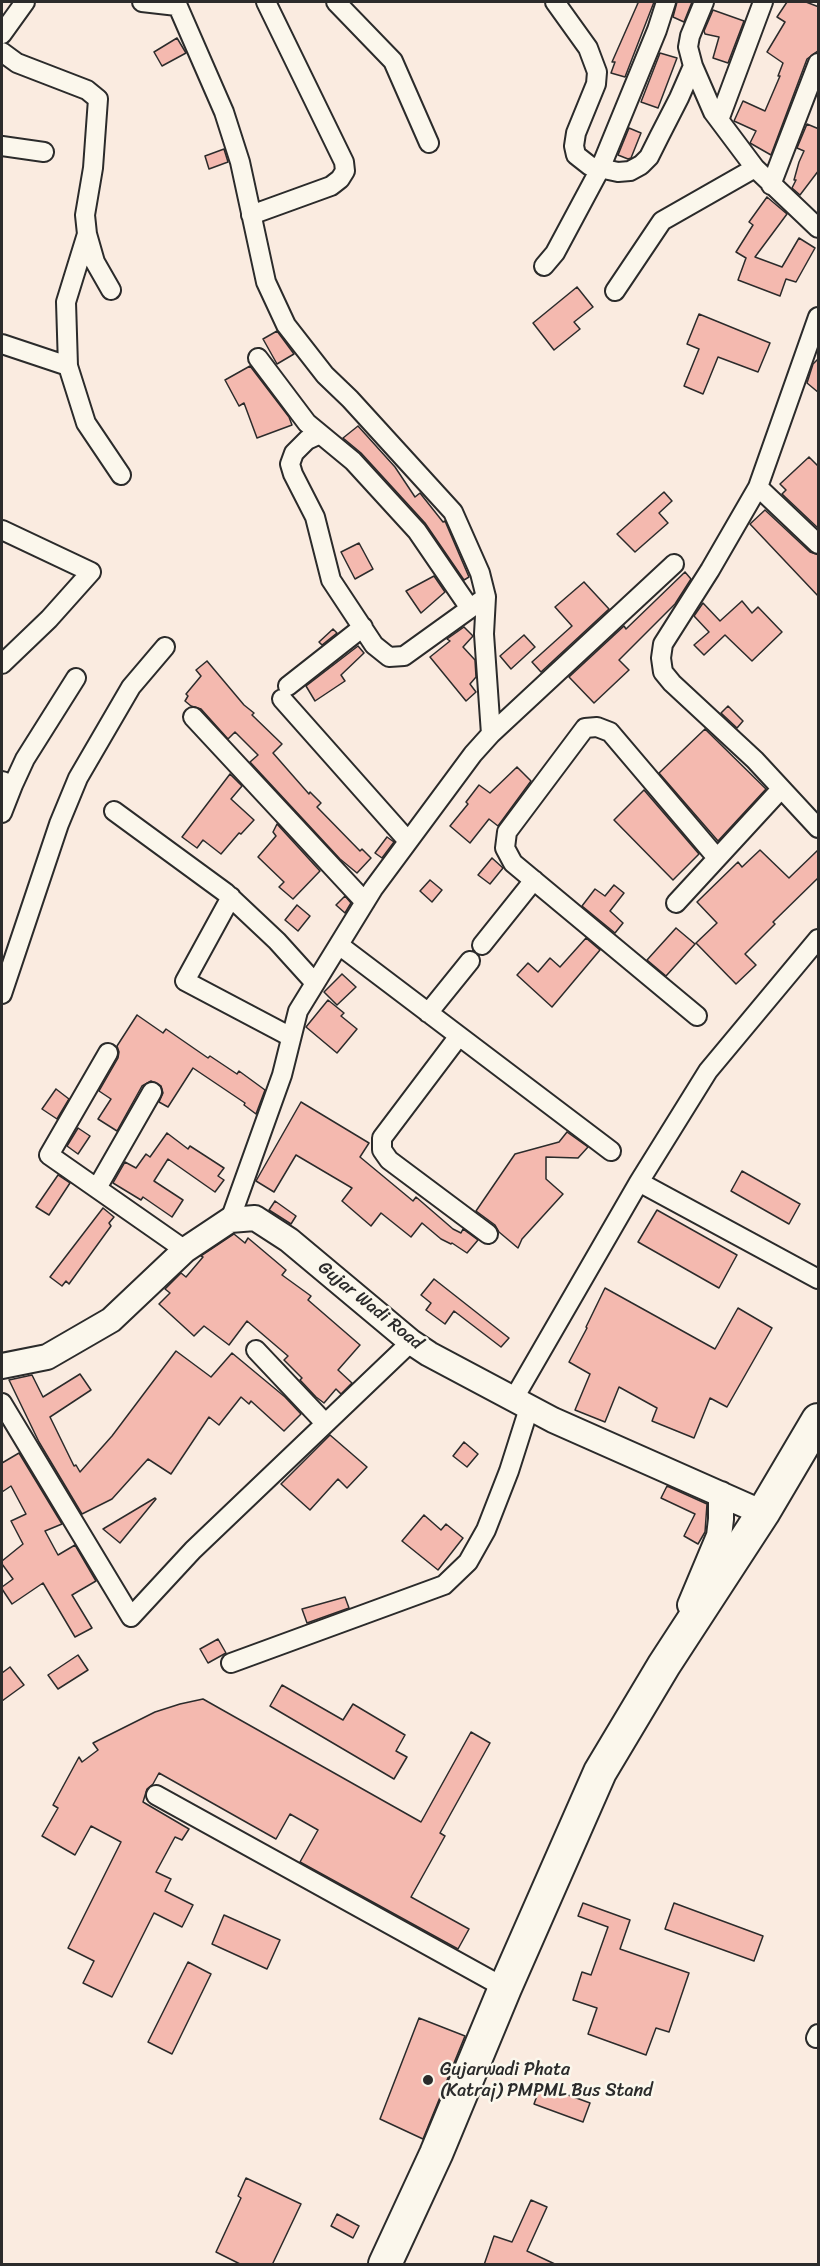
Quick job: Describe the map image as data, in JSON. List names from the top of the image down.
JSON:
{
  "streets": {
    "street": ["Gujar Wadi Road"]
  },
  "places": ["Gujarwadi Phata (Katraj) PMPML Bus Stand"]
}
